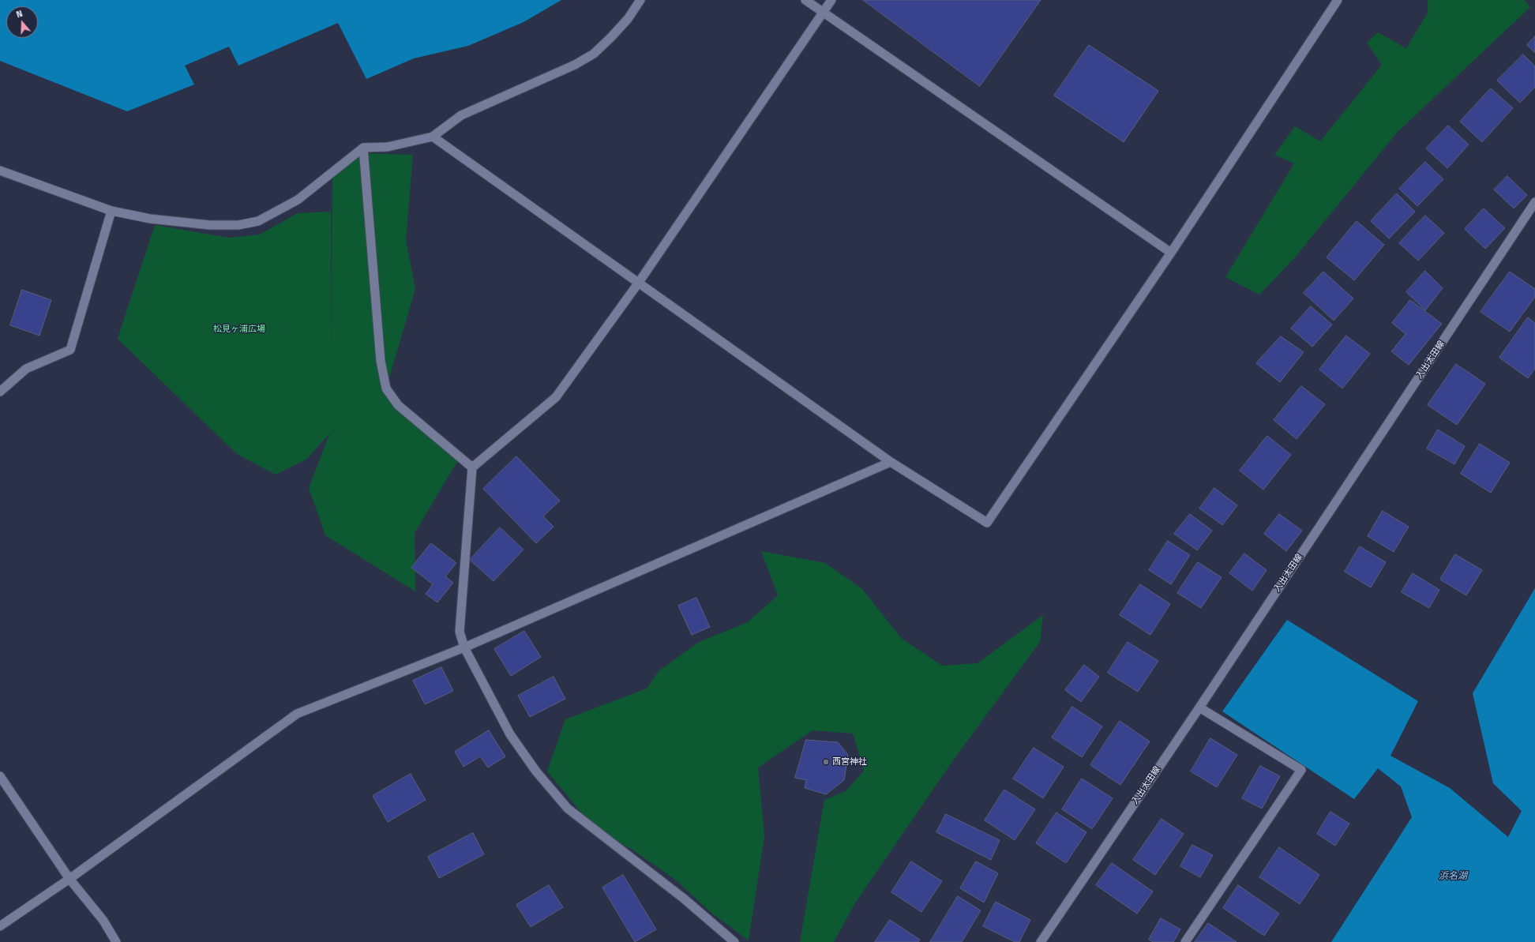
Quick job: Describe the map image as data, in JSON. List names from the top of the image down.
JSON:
{
  "streets": {
    "street": ["入出太田線"]
  },
  "water": ["浜名湖"],
  "parks": ["松見ヶ浦広場"],
  "places": ["西宮神社"],
  "north": "top"
}
